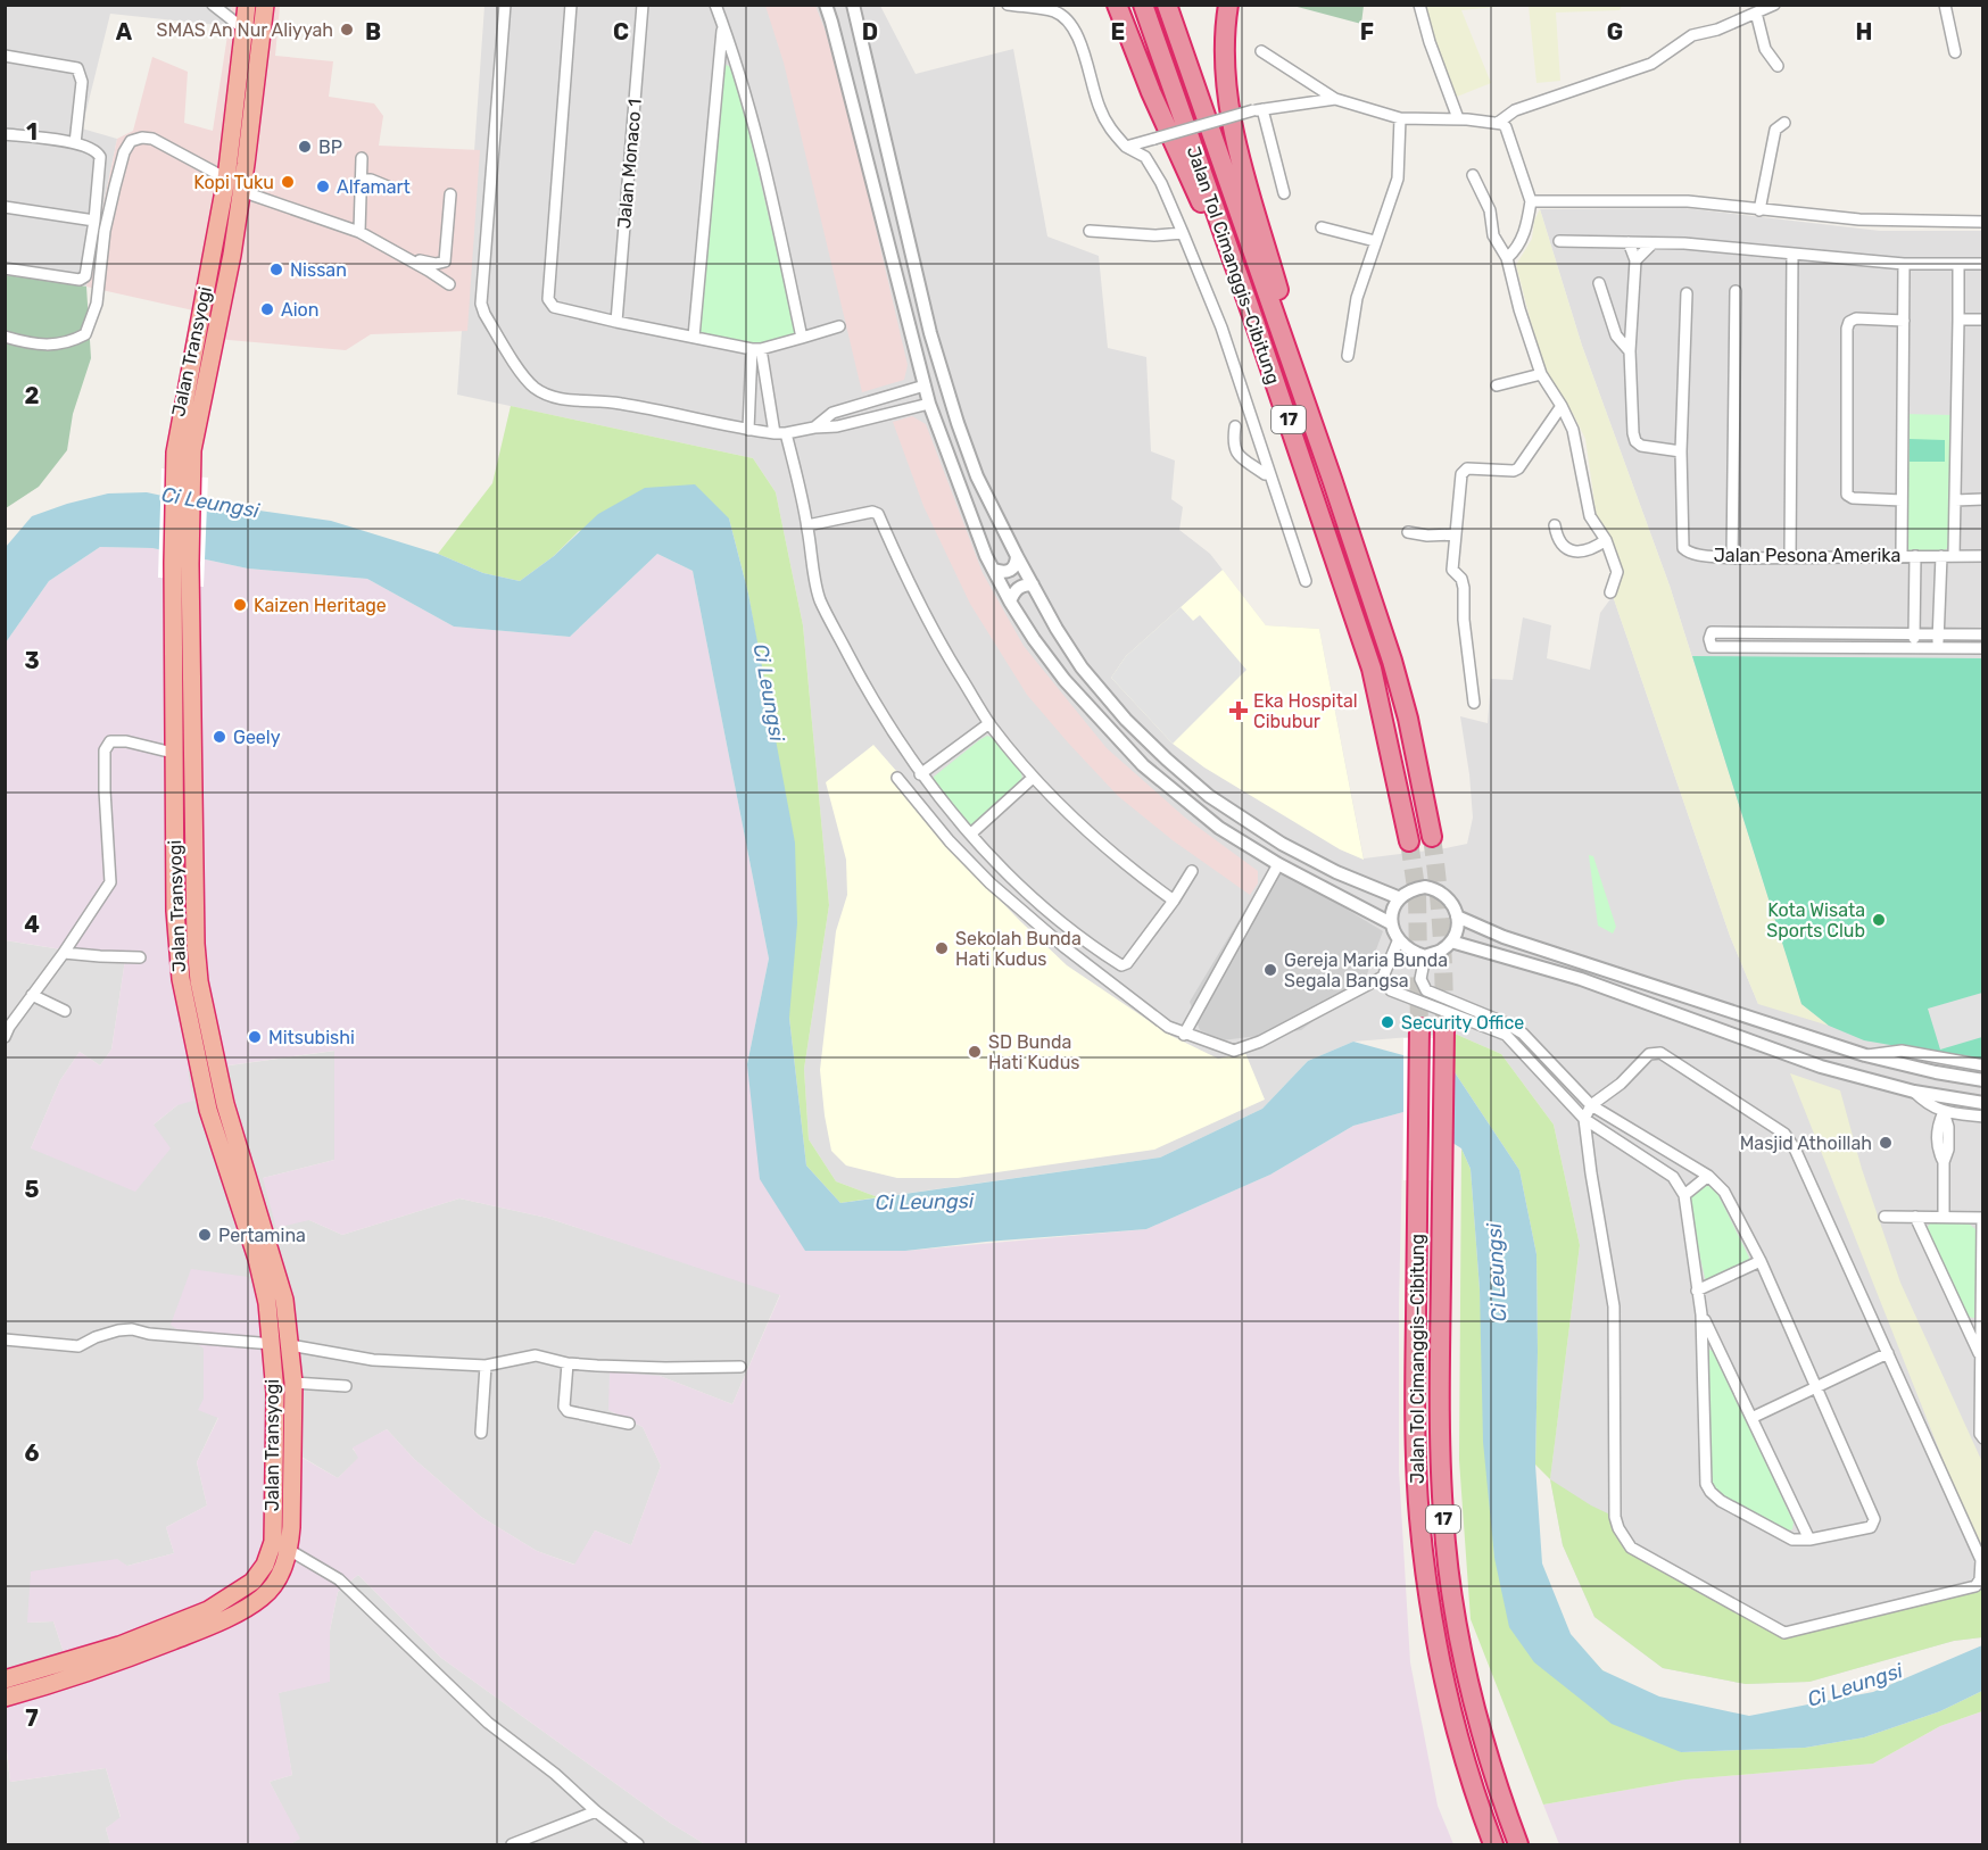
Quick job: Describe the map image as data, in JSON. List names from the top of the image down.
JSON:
{
  "streets": {
    "highway": ["Jalan Tol Cimanggis–Cibitung", "Jalan Transyogi", "17"],
    "street": ["Jalan Monaco 1", "Jalan Pesona Amerika"]
  },
  "water": ["Ci Leungsi"],
  "places": {
    "other": [
      "SMAS An Nur Aliyyah",
      "BP",
      "Kopi Tuku",
      "Alfamart",
      "Nissan",
      "Aion",
      "Kaizen Heritage",
      "Geely",
      "Kota Wisata Sports Club",
      "Sekolah Bunda Hati Kudus",
      "Gereja Maria Bunda Segala Bangsa",
      "Security Office",
      "Mitsubishi",
      "SD Bunda Hati Kudus",
      "Masjid Athoillah",
      "Pertamina"
    ],
    "health": ["Eka Hospital Cibubur"]
  },
  "grid": {
    "columns": [
      "A",
      "B",
      "C",
      "D",
      "E",
      "F",
      "G",
      "H"
    ],
    "rows": [
      "1",
      "2",
      "3",
      "4",
      "5",
      "6",
      "7"
    ]
  }
}
